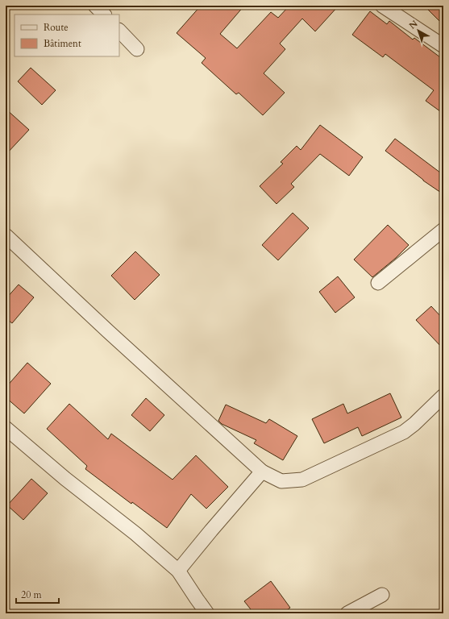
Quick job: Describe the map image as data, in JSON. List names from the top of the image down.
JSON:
{
  "legend": ["Route", "Bâtiment"],
  "scale_bar": "20 m",
  "north": "top left"
}
